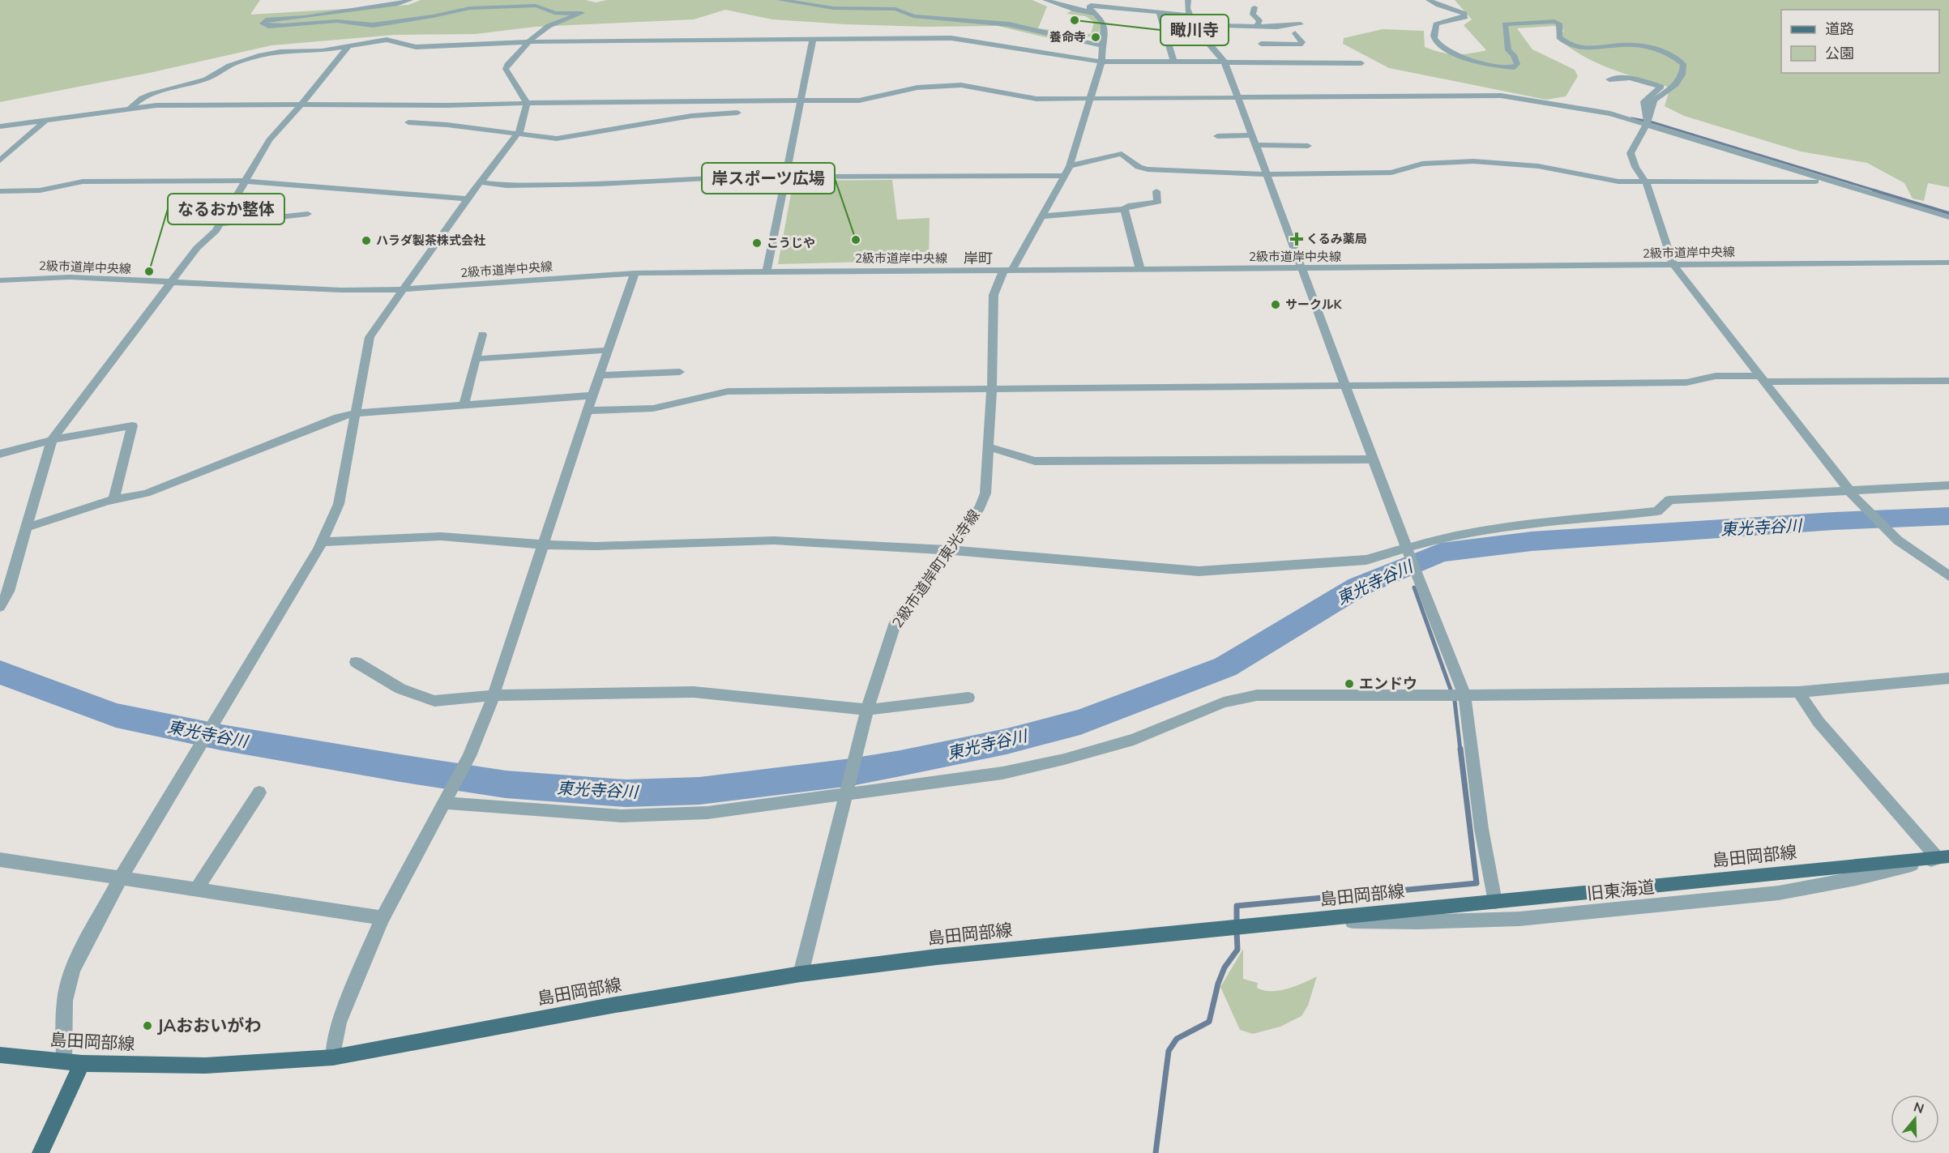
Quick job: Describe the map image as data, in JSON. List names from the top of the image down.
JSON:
{
  "streets": {
    "main road": ["島田岡部線"],
    "street": ["2級市道岸中央線", "2級市道岸町東光寺線", "旧東海道"]
  },
  "crossings": [
    ["2級市道岸中央線", "2級市道岸町東光寺線"],
    ["2級市道岸町東光寺線", "島田岡部線"],
    ["島田岡部線", "旧東海道"]
  ],
  "districts": ["岸町"],
  "water": ["東光寺谷川"],
  "places": {
    "other": [
      "瞰川寺",
      "養命寺",
      "岸スポーツ広場",
      "ハラダ製茶株式会社",
      "こうじや",
      "なるおか整体",
      "サークルK",
      "エンドウ",
      "JAおおいがわ"
    ],
    "health": ["くるみ薬局"]
  },
  "legend": ["道路", "公園"],
  "north": "top"
}
